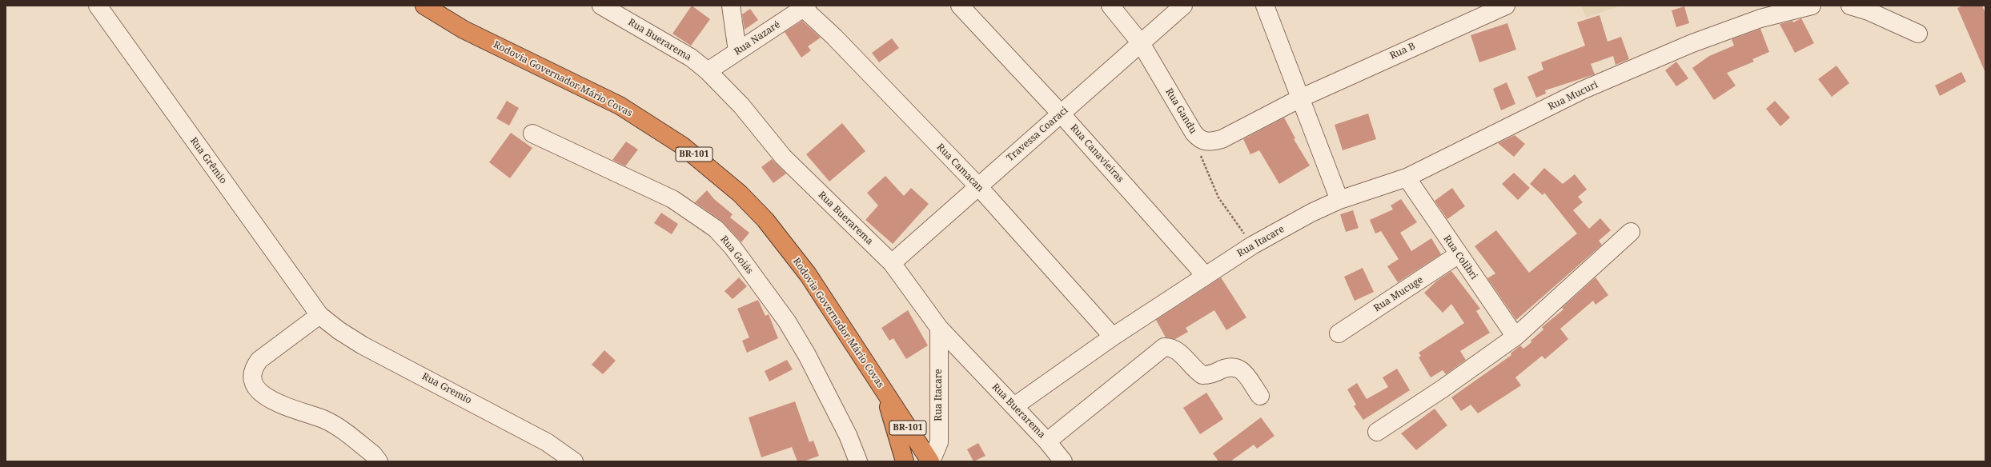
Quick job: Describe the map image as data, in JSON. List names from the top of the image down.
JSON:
{
  "streets": {
    "highway": ["Rodovia Governador Mário Covas", "BR-101"],
    "street": [
      "Rua Nazaré",
      "Rua Buerarema",
      "Rua B",
      "Rua Mucuri",
      "Rua Gandu",
      "Travessa Coaraci",
      "Rua Canavieiras",
      "Rua Grêmio",
      "Rua Camacan",
      "Rua Itacare",
      "Rua Goiás",
      "Rua Colibri",
      "Rua Mucuge",
      "Rua Gremio"
    ]
  },
  "crossings": [
    ["Rua Nazaré", "Rua Buerarema"],
    ["Rua Nazaré", "Rua Camacan"],
    ["Rua Buerarema", "Travessa Coaraci"],
    ["Rua Buerarema", "Rua Itacare"],
    ["Rua B", "Rua Gandu"],
    ["Rodovia Governador Mário Covas", "Rua Itacare"],
    ["Rua Mucuri", "Rua Itacare"],
    ["Rua Mucuri", "Rua Colibri"],
    ["Rua Gandu", "Travessa Coaraci"],
    ["Travessa Coaraci", "Rua Canavieiras"],
    ["Travessa Coaraci", "Rua Camacan"],
    ["Rua Canavieiras", "Rua Itacare"],
    ["Rua Grêmio", "Rua Gremio"],
    ["Rua Camacan", "Rua Itacare"],
    ["Rua Colibri", "Rua Mucuge"]
  ]
}
